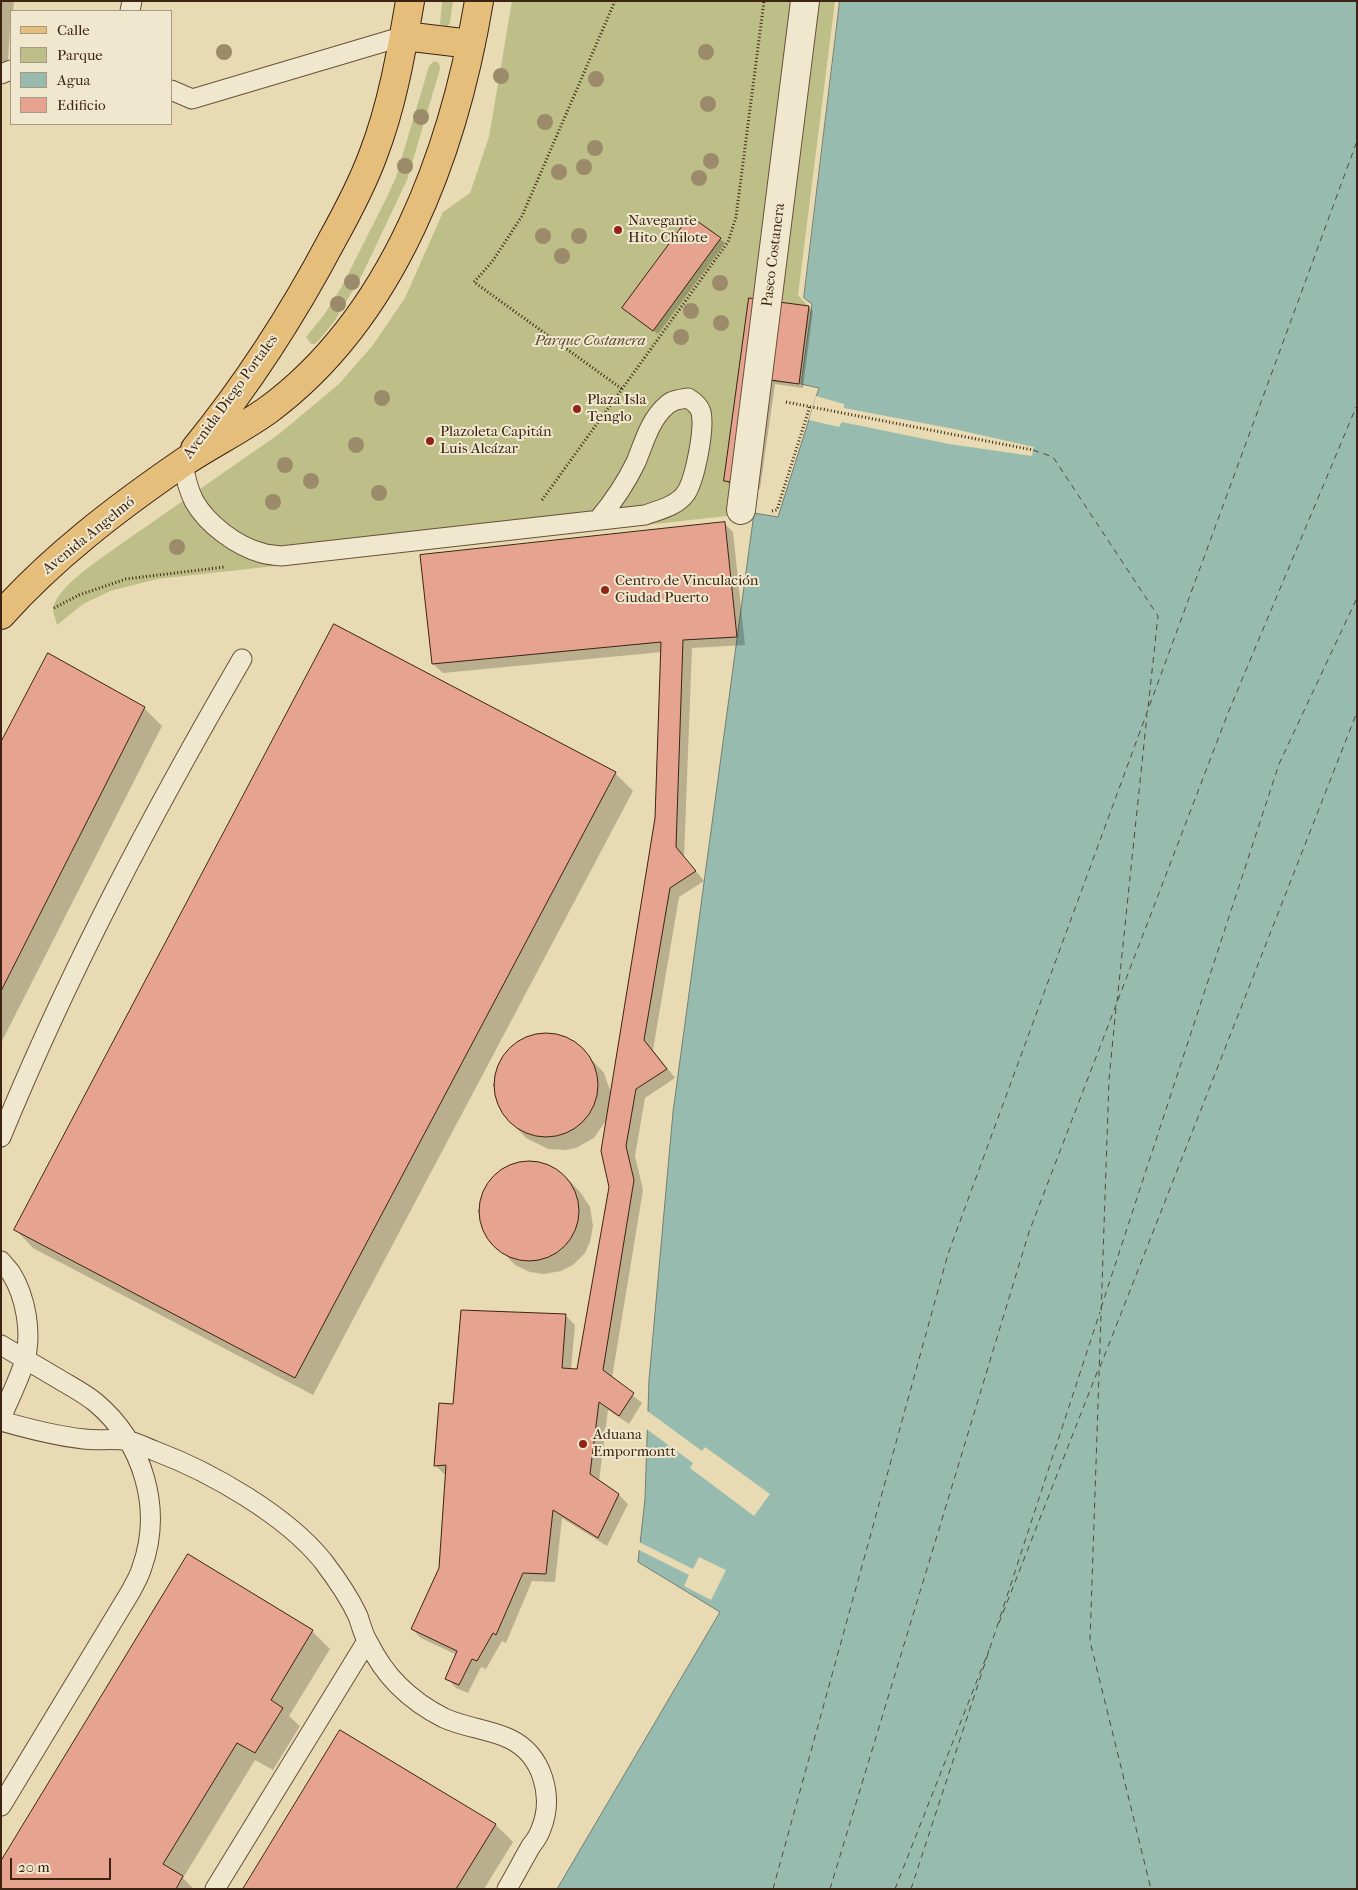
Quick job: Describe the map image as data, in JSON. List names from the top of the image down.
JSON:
{
  "streets": {
    "main road": ["Avenida Diego Portales", "Avenida Angelmó"],
    "street": ["Paseo Costanera"]
  },
  "crossings": [
    ["Avenida Diego Portales", "Avenida Angelmó"]
  ],
  "parks": ["Parque Costanera"],
  "places": [
    "Navegante Hito Chilote",
    "Plaza Isla Tenglo",
    "Plazoleta Capitán Luis Alcázar",
    "Centro de Vinculación Ciudad Puerto",
    "Aduana Empormontt"
  ],
  "legend": [
    "Calle",
    "Parque",
    "Agua",
    "Edificio"
  ],
  "scale_bar": "20 m"
}
